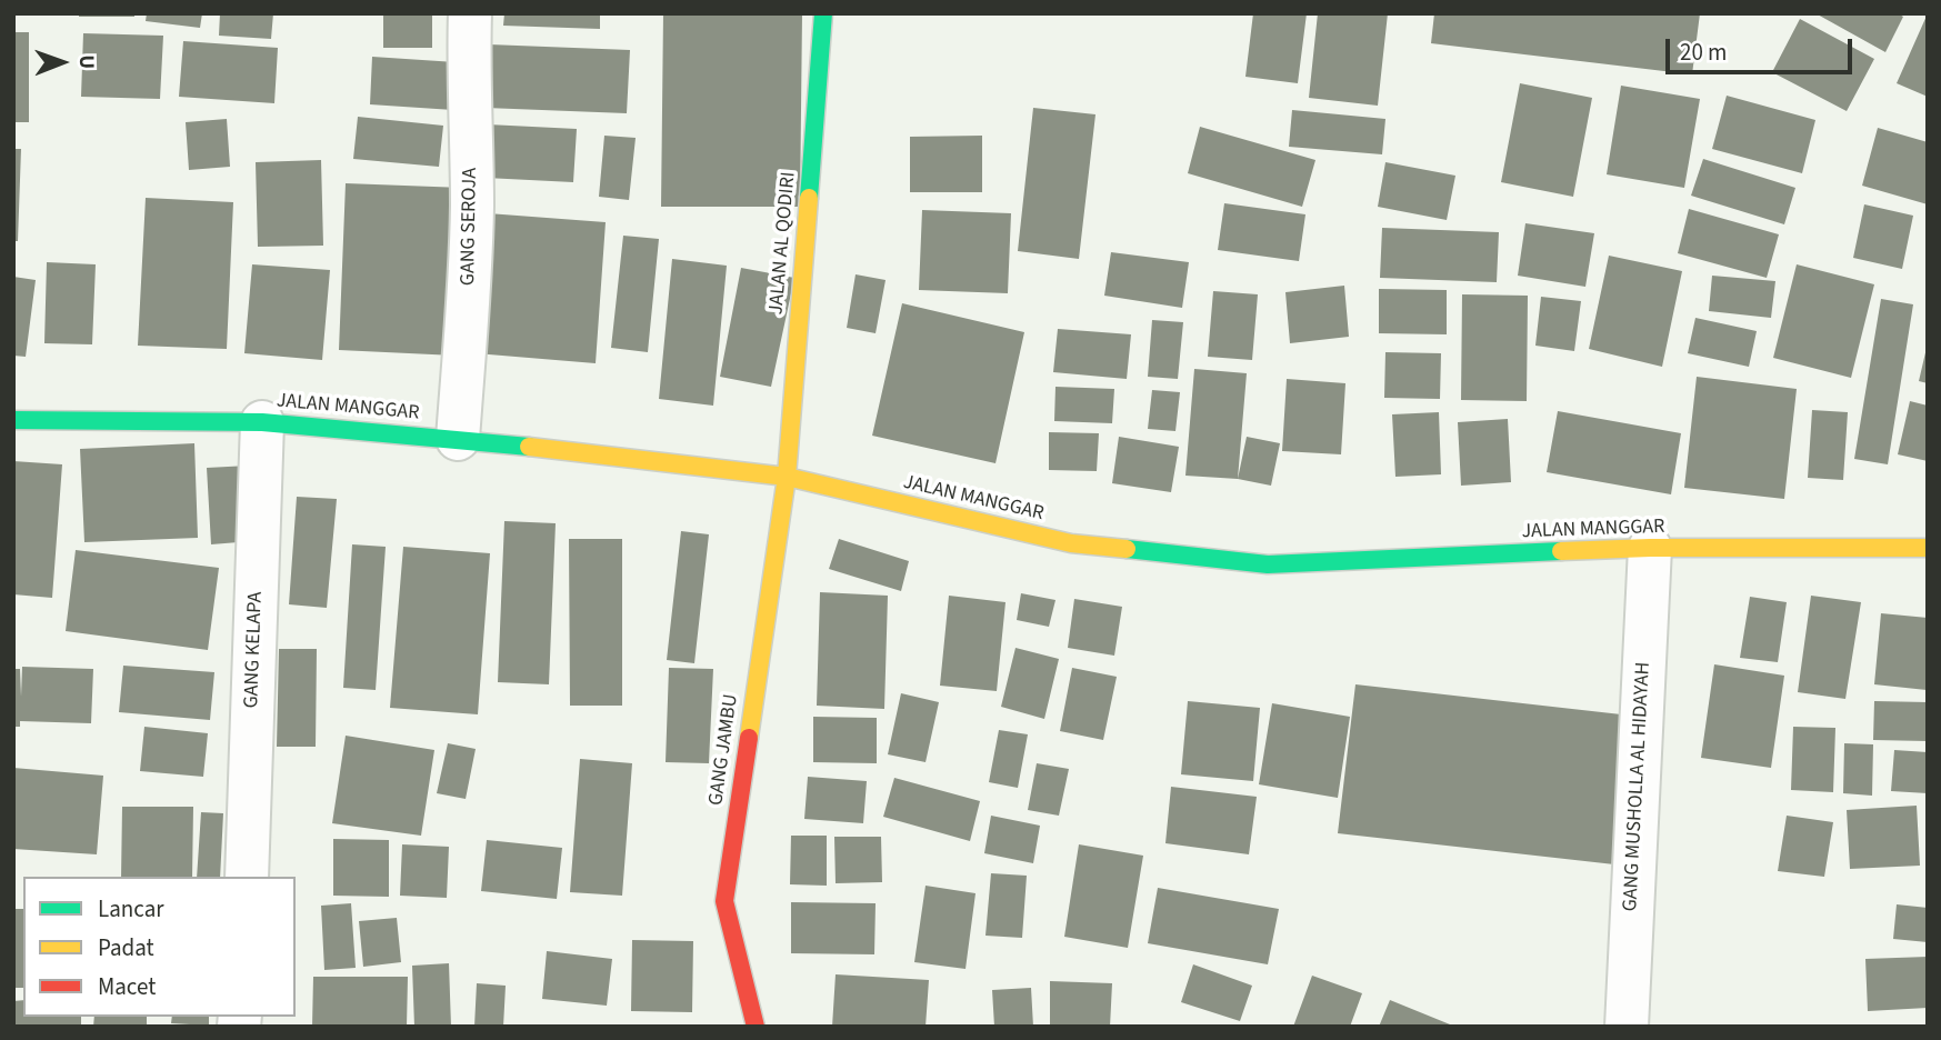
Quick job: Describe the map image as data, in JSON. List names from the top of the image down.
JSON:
{
  "streets": {
    "main road": ["JALAN AL QODIRI", "JALAN MANGGAR", "GANG JAMBU"],
    "street": ["GANG SEROJA", "GANG KELAPA", "GANG MUSHOLLA AL HIDAYAH"]
  },
  "crossings": [
    ["GANG SEROJA", "JALAN MANGGAR"],
    ["JALAN AL QODIRI", "JALAN MANGGAR"],
    ["JALAN AL QODIRI", "GANG JAMBU"],
    ["JALAN MANGGAR", "GANG KELAPA"],
    ["JALAN MANGGAR", "GANG JAMBU"],
    ["JALAN MANGGAR", "GANG MUSHOLLA AL HIDAYAH"]
  ],
  "legend": ["Lancar", "Padat", "Macet"],
  "scale_bar": "20 m",
  "north": "right"
}
